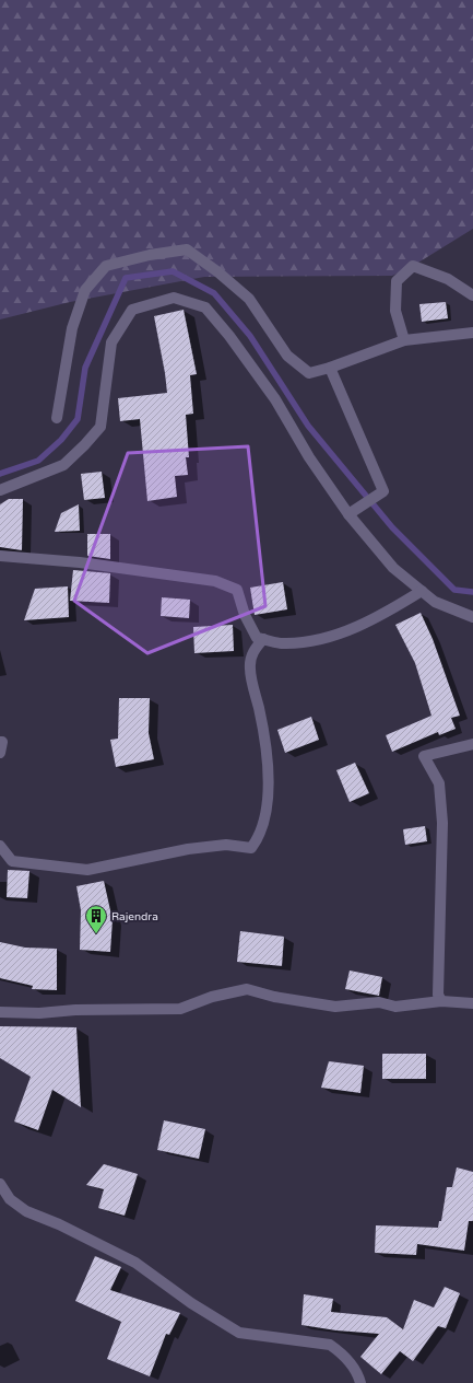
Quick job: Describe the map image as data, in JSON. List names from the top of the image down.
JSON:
{
  "places": {
    "building": ["Rajendra"]
  }
}
